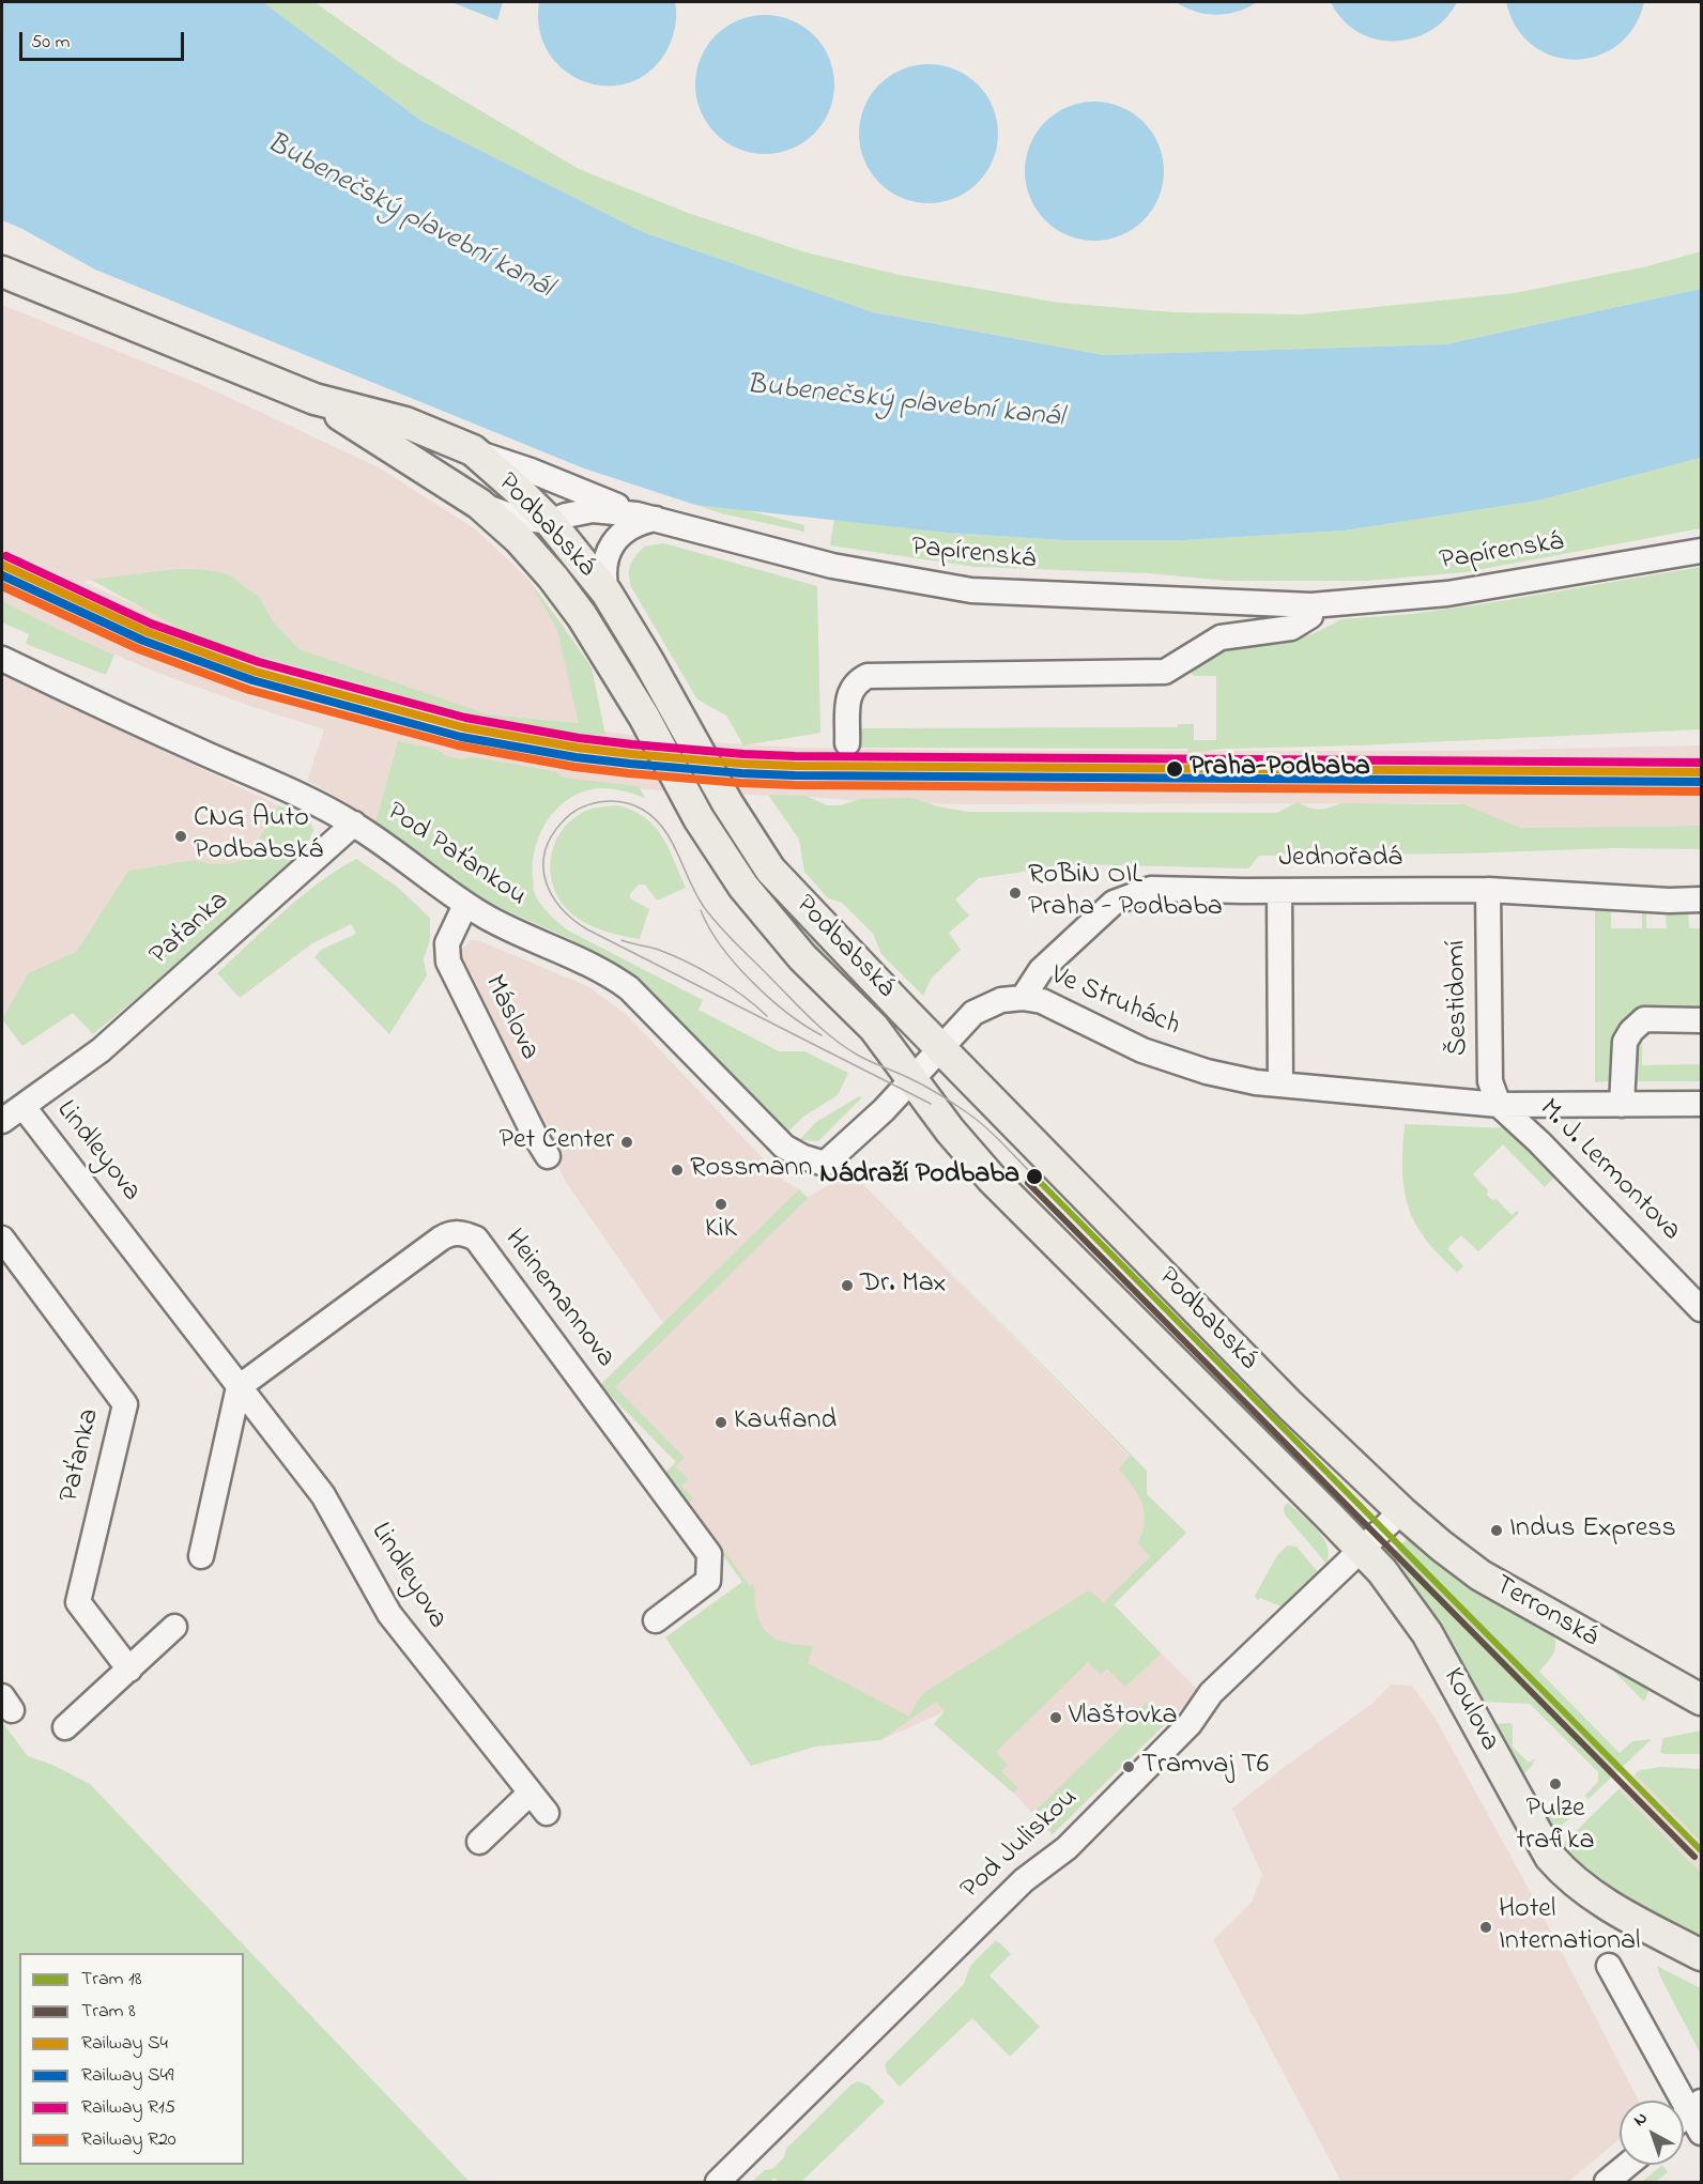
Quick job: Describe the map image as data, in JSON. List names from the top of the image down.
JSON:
{
  "streets": {
    "main road": ["Podbabská", "Terronská", "Koulova"],
    "street": [
      "Papírenská",
      "Pod Paťankou",
      "Jednořadá",
      "Paťanka",
      "Šestidomí",
      "Ve Struhách",
      "Máslova",
      "Lindleyova",
      "M. J. Lermontova",
      "Heinemannova",
      "Pod Juliskou"
    ]
  },
  "crossings": [
    ["Podbabská", "Papírenská"],
    ["Podbabská", "Pod Paťankou"],
    ["Podbabská", "Ve Struhách"],
    ["Podbabská", "Terronská"],
    ["Podbabská", "Koulova"],
    ["Podbabská", "Pod Juliskou"],
    ["Pod Paťankou", "Paťanka"],
    ["Pod Paťankou", "Ve Struhách"],
    ["Pod Paťankou", "Máslova"],
    ["Jednořadá", "Šestidomí"],
    ["Jednořadá", "Ve Struhách"],
    ["Paťanka", "Lindleyova"],
    ["Šestidomí", "Ve Struhách"],
    ["Šestidomí", "M. J. Lermontova"],
    ["Ve Struhách", "M. J. Lermontova"],
    ["Lindleyova", "Heinemannova"],
    ["Terronská", "Pod Juliskou"],
    ["Koulova", "Pod Juliskou"]
  ],
  "water": ["Bubenečský plavební kanál"],
  "places": [
    "Praha-Podbaba",
    "CNG Auto Podbabská",
    "RoBiN OIL Praha - Podbaba",
    "Pet Center",
    "Rossmann",
    "Nádraží Podbaba",
    "KiK",
    "Dr. Max",
    "Kaufland",
    "Indus Express",
    "Vlaštovka",
    "Tramvaj T6",
    "Pulze trafika",
    "Hotel International"
  ],
  "lines": [
    "rail line R15",
    "rail line S4",
    "rail line S49",
    "rail line R20",
    "tram line 18",
    "tram line 8"
  ],
  "legend": [
    "Tram 18",
    "Tram 8",
    "Railway S4",
    "Railway S49",
    "Railway R15",
    "Railway R20"
  ],
  "scale_bar": "50 m",
  "north": "top left"
}
